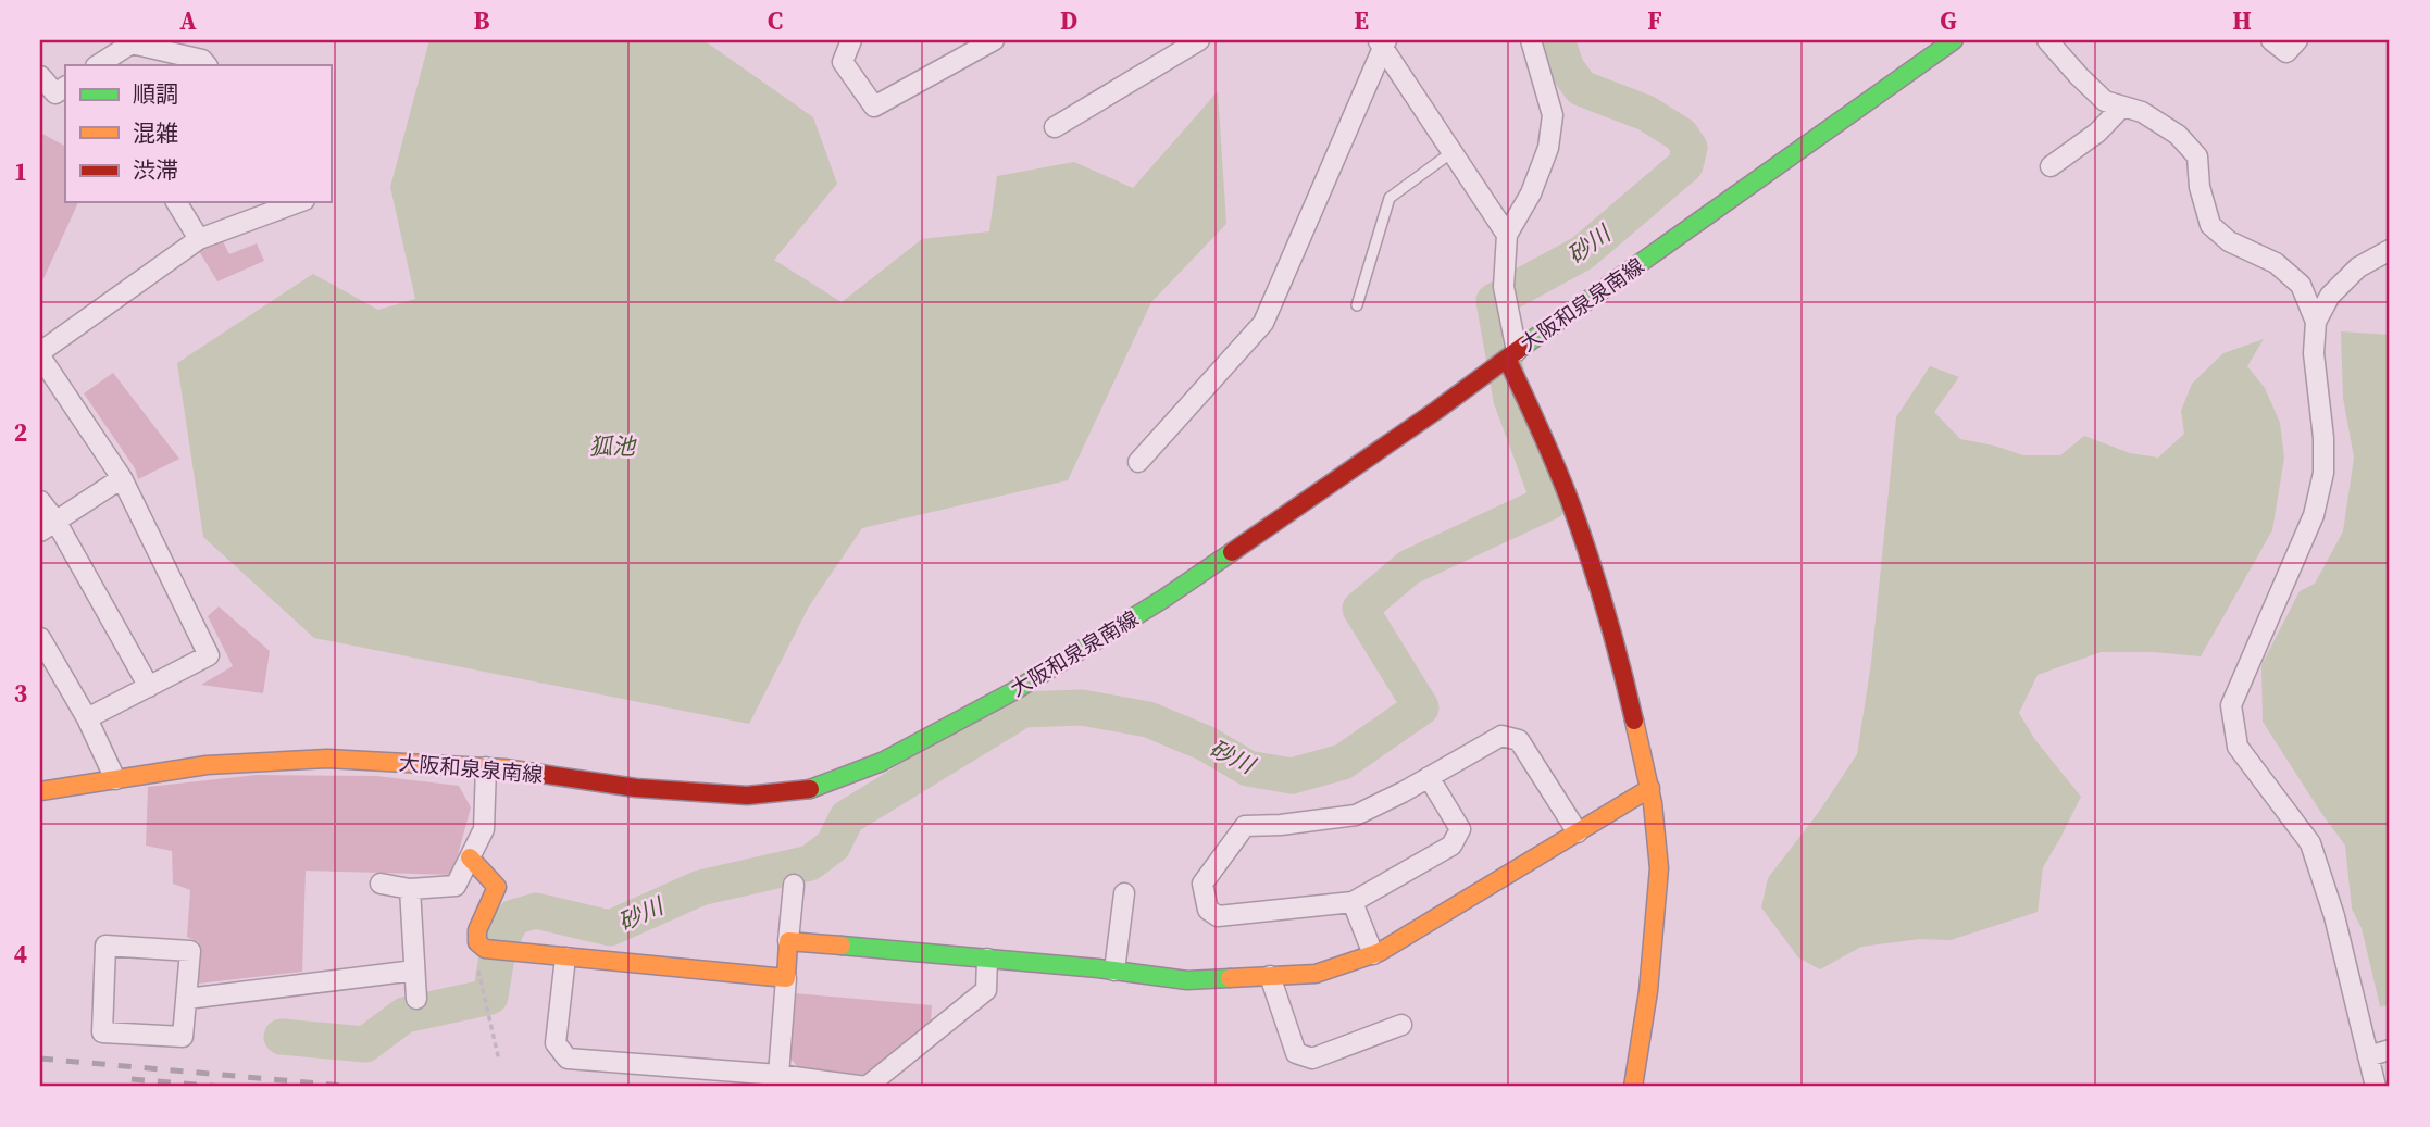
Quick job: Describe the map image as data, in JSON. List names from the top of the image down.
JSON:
{
  "streets": {
    "street": ["大阪和泉泉南線"]
  },
  "water": ["砂川", "狐池"],
  "legend": ["順調", "混雑", "渋滞"],
  "grid": {
    "columns": [
      "A",
      "B",
      "C",
      "D",
      "E",
      "F",
      "G",
      "H"
    ],
    "rows": [
      "1",
      "2",
      "3",
      "4"
    ]
  }
}
